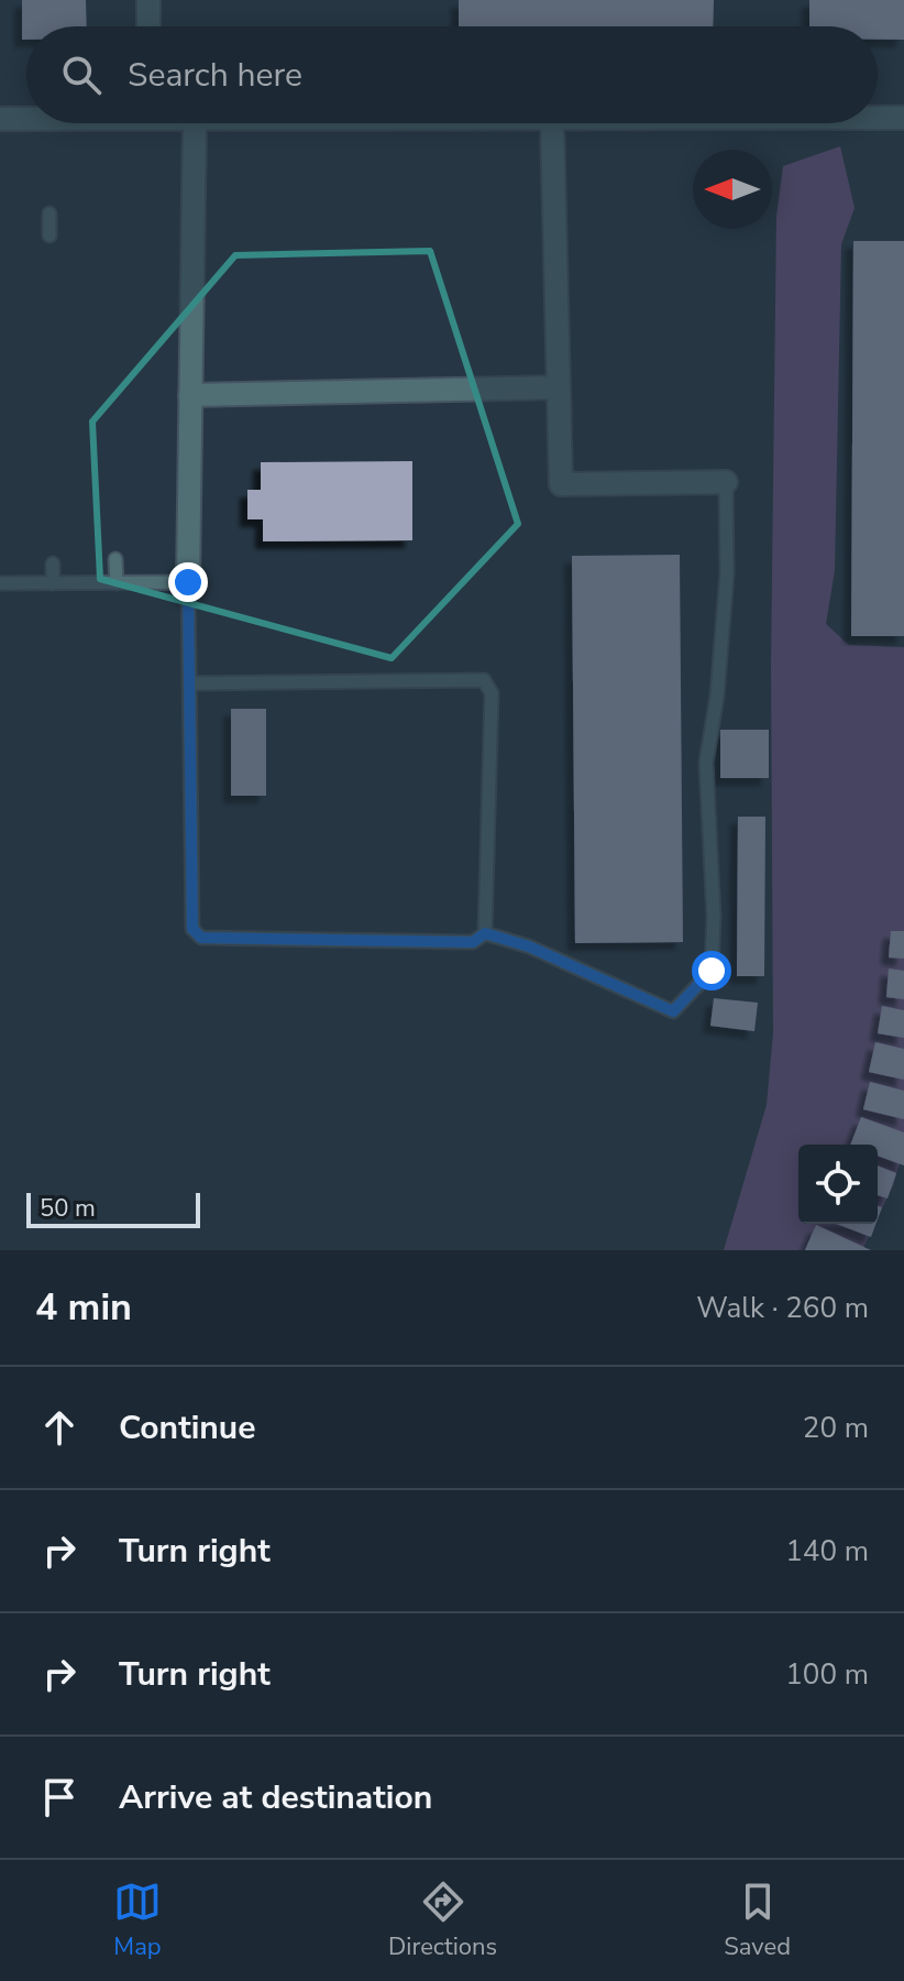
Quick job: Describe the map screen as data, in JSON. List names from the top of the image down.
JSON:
{
  "scale_bar": "50 m",
  "north": "left",
  "page": {
    "search": "Search here",
    "scale": "50 m",
    "heading": ["4 min", "Walk · 260 m"],
    "list": [
      ["Continue", "20 m"],
      ["Turn right", "140 m"],
      ["Turn right", "100 m"],
      "Arrive at destination"
    ],
    "nav": ["Map", "Directions", "Saved"]
  }
}
